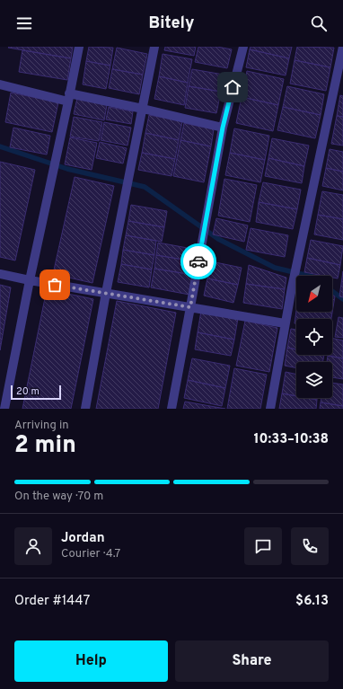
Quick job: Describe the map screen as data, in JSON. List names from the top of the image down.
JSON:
{
  "scale_bar": "20 m",
  "north": "bottom left",
  "page": {
    "header": "Bitely",
    "scale": "20 m",
    "heading": ["2 min", "Arriving in", "10:33–10:38"],
    "panel": [
      "Jordan",
      "Courier · 4.7",
      "Order #1447",
      "$6.13"
    ],
    "bar": "On the way · 70 m",
    "buttons": ["Help", "Share"]
  }
}
